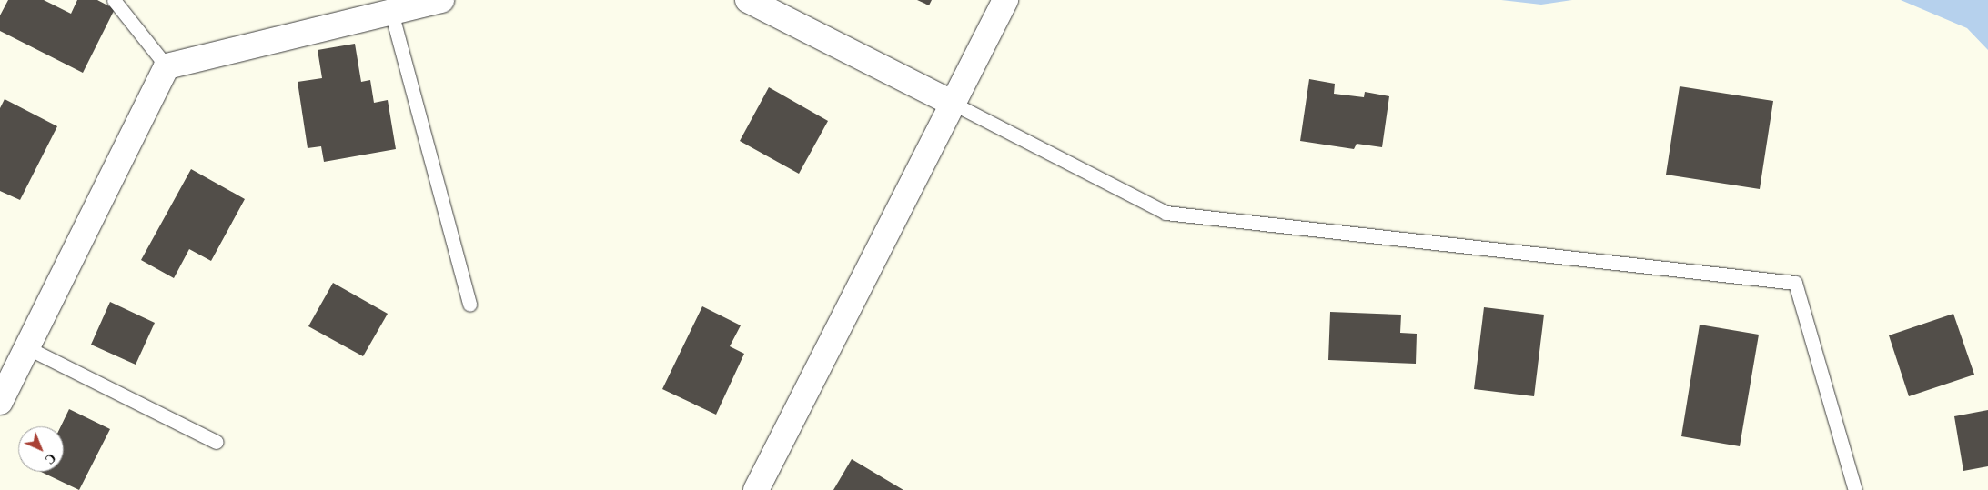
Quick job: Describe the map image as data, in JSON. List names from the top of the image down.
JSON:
{
  "north": "bottom right"
}
